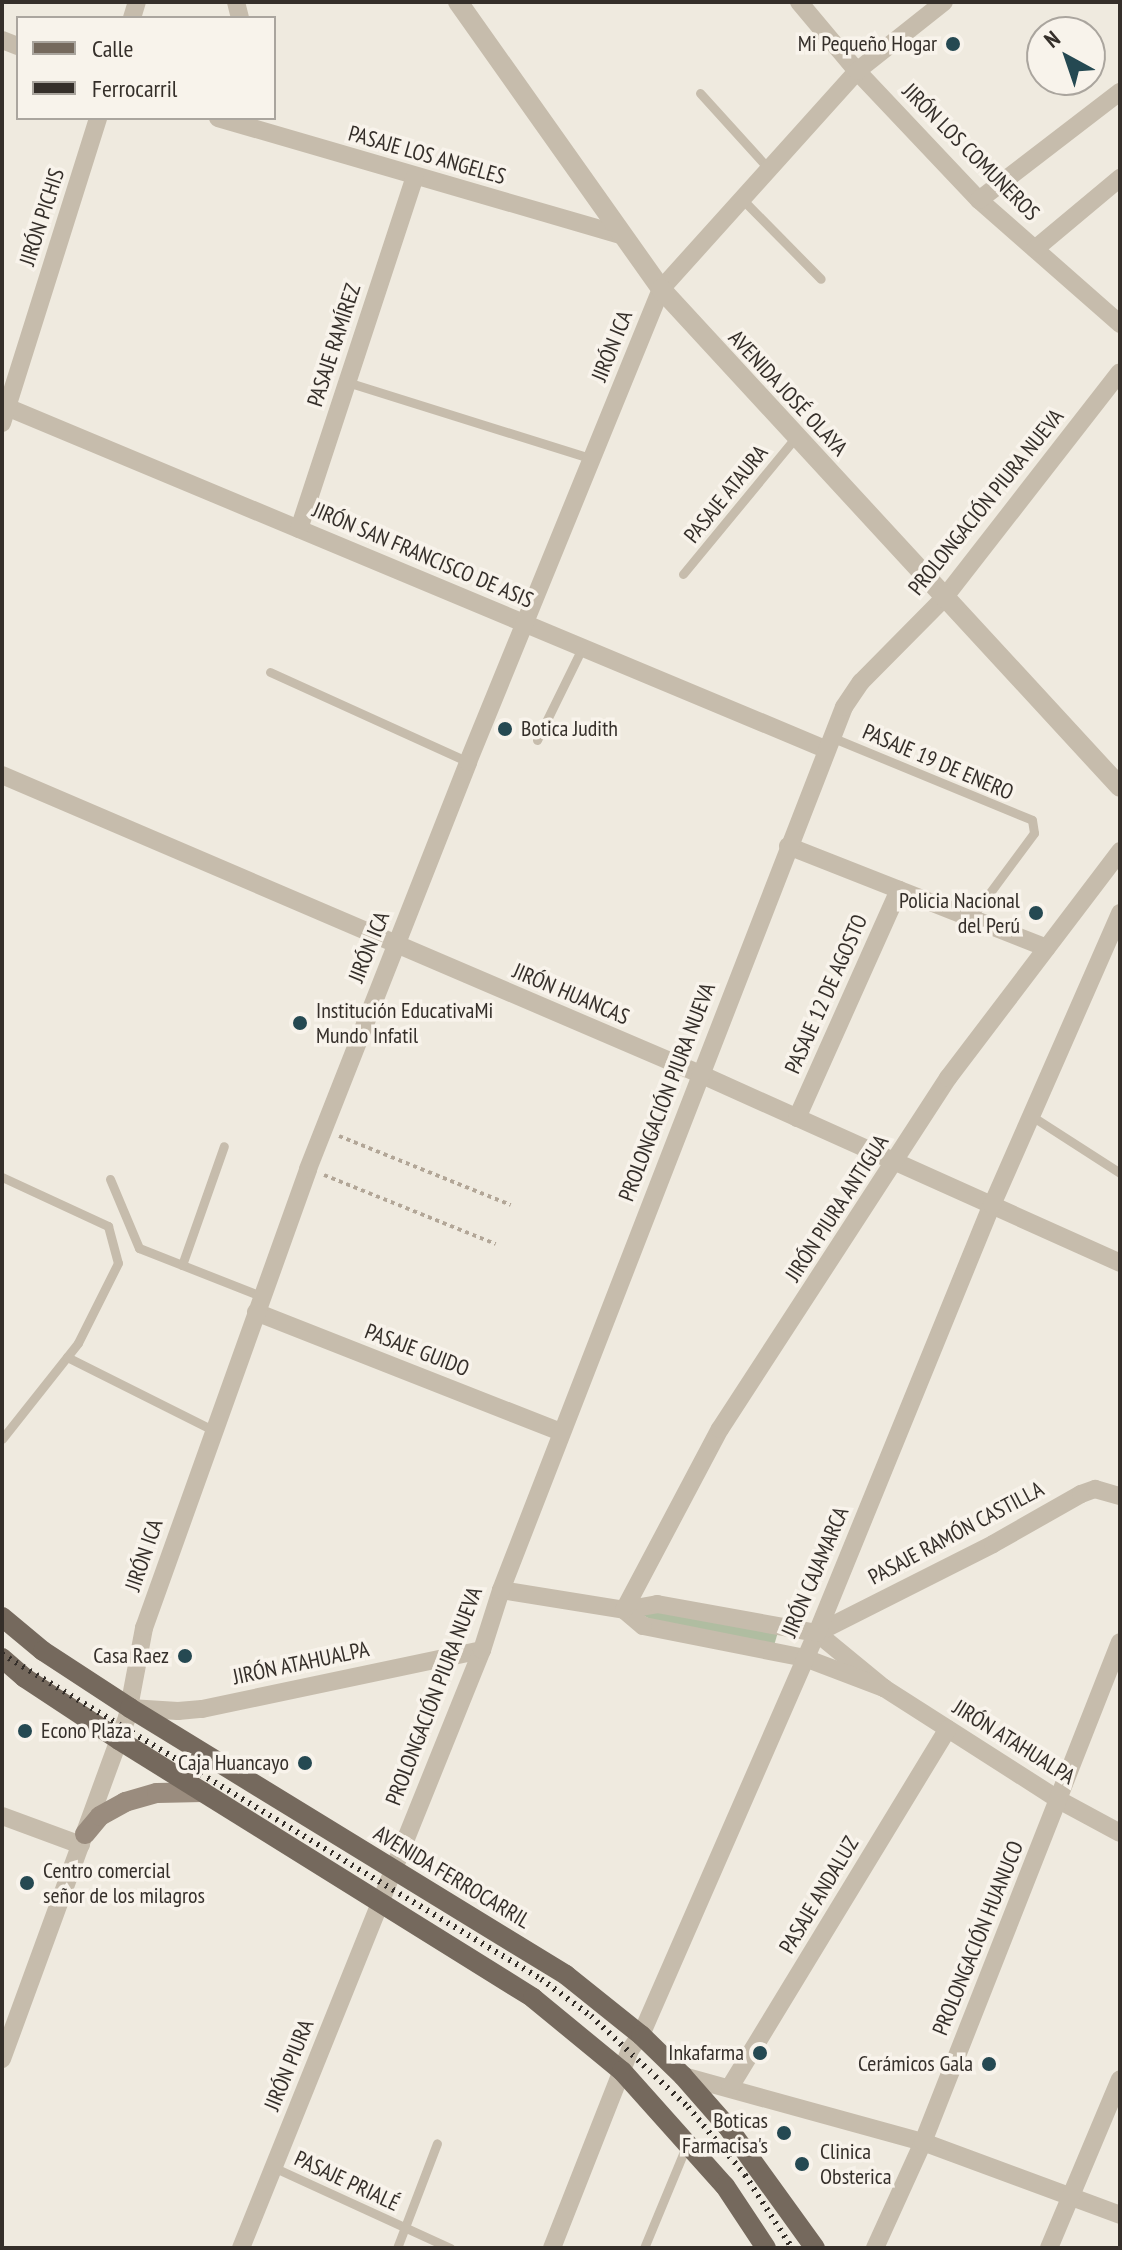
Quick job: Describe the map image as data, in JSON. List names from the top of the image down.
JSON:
{
  "streets": {
    "main road": ["AVENIDA FERROCARRIL"],
    "street": [
      "JIRÓN LOS COMUNEROS",
      "PASAJE LOS ANGELES",
      "JIRÓN PICHIS",
      "PASAJE RAMÍREZ",
      "JIRÓN ICA",
      "AVENIDA JOSÉ OLAYA",
      "PROLONGACIÓN PIURA NUEVA",
      "JIRÓN SAN FRANCISCO DE ASIS",
      "JIRÓN HUANCAS",
      "PASAJE 12 DE AGOSTO",
      "JIRÓN PIURA ANTIGUA",
      "PASAJE GUIDO",
      "PASAJE RAMÓN CASTILLA",
      "JIRÓN CAJAMARCA",
      "JIRÓN ATAHUALPA",
      "PASAJE ANDALUZ",
      "PROLONGACIÓN HUANUCO",
      "JIRÓN PIURA"
    ],
    "lane": ["PASAJE ATAURA", "PASAJE 19 DE ENERO", "PASAJE PRIALÉ"]
  },
  "crossings": [
    ["JIRÓN LOS COMUNEROS", "JIRÓN ICA"],
    ["PASAJE LOS ANGELES", "PASAJE RAMÍREZ"],
    ["PASAJE LOS ANGELES", "AVENIDA JOSÉ OLAYA"],
    ["JIRÓN PICHIS", "JIRÓN SAN FRANCISCO DE ASIS"],
    ["PASAJE RAMÍREZ", "JIRÓN SAN FRANCISCO DE ASIS"],
    ["JIRÓN ICA", "AVENIDA JOSÉ OLAYA"],
    ["JIRÓN ICA", "JIRÓN SAN FRANCISCO DE ASIS"],
    ["JIRÓN ICA", "JIRÓN HUANCAS"],
    ["JIRÓN ICA", "PASAJE GUIDO"],
    ["JIRÓN ICA", "JIRÓN ATAHUALPA"],
    ["JIRÓN ICA", "AVENIDA FERROCARRIL"],
    ["AVENIDA JOSÉ OLAYA", "PASAJE ATAURA"],
    ["AVENIDA JOSÉ OLAYA", "PROLONGACIÓN PIURA NUEVA"],
    ["PROLONGACIÓN PIURA NUEVA", "JIRÓN SAN FRANCISCO DE ASIS"],
    ["PROLONGACIÓN PIURA NUEVA", "PASAJE 19 DE ENERO"],
    ["PROLONGACIÓN PIURA NUEVA", "JIRÓN HUANCAS"],
    ["PROLONGACIÓN PIURA NUEVA", "PASAJE GUIDO"],
    ["PROLONGACIÓN PIURA NUEVA", "JIRÓN ATAHUALPA"],
    ["PROLONGACIÓN PIURA NUEVA", "AVENIDA FERROCARRIL"],
    ["PROLONGACIÓN PIURA NUEVA", "JIRÓN PIURA"],
    ["JIRÓN SAN FRANCISCO DE ASIS", "PASAJE 19 DE ENERO"],
    ["JIRÓN HUANCAS", "PASAJE 12 DE AGOSTO"],
    ["JIRÓN HUANCAS", "JIRÓN PIURA ANTIGUA"],
    ["JIRÓN HUANCAS", "JIRÓN CAJAMARCA"],
    ["JIRÓN PIURA ANTIGUA", "JIRÓN ATAHUALPA"],
    ["PASAJE RAMÓN CASTILLA", "JIRÓN CAJAMARCA"],
    ["PASAJE RAMÓN CASTILLA", "JIRÓN ATAHUALPA"],
    ["JIRÓN CAJAMARCA", "JIRÓN ATAHUALPA"],
    ["JIRÓN CAJAMARCA", "AVENIDA FERROCARRIL"],
    ["JIRÓN ATAHUALPA", "AVENIDA FERROCARRIL"],
    ["JIRÓN ATAHUALPA", "PASAJE ANDALUZ"],
    ["JIRÓN ATAHUALPA", "PROLONGACIÓN HUANUCO"],
    ["JIRÓN PIURA", "PASAJE PRIALÉ"]
  ],
  "places": [
    "Mi Pequeño Hogar",
    "Botica Judith",
    "Policia Nacional del Perú",
    "Institución EducativaMi Mundo Infatil",
    "Casa Raez",
    "Econo Plaza",
    "Caja Huancayo",
    "Centro comercial señor de los milagros",
    "Inkafarma",
    "Cerámicos Gala",
    "Boticas Farmacisa's",
    "Clinica Obsterica"
  ],
  "legend": ["Calle", "Ferrocarril"],
  "north": "top left"
}
